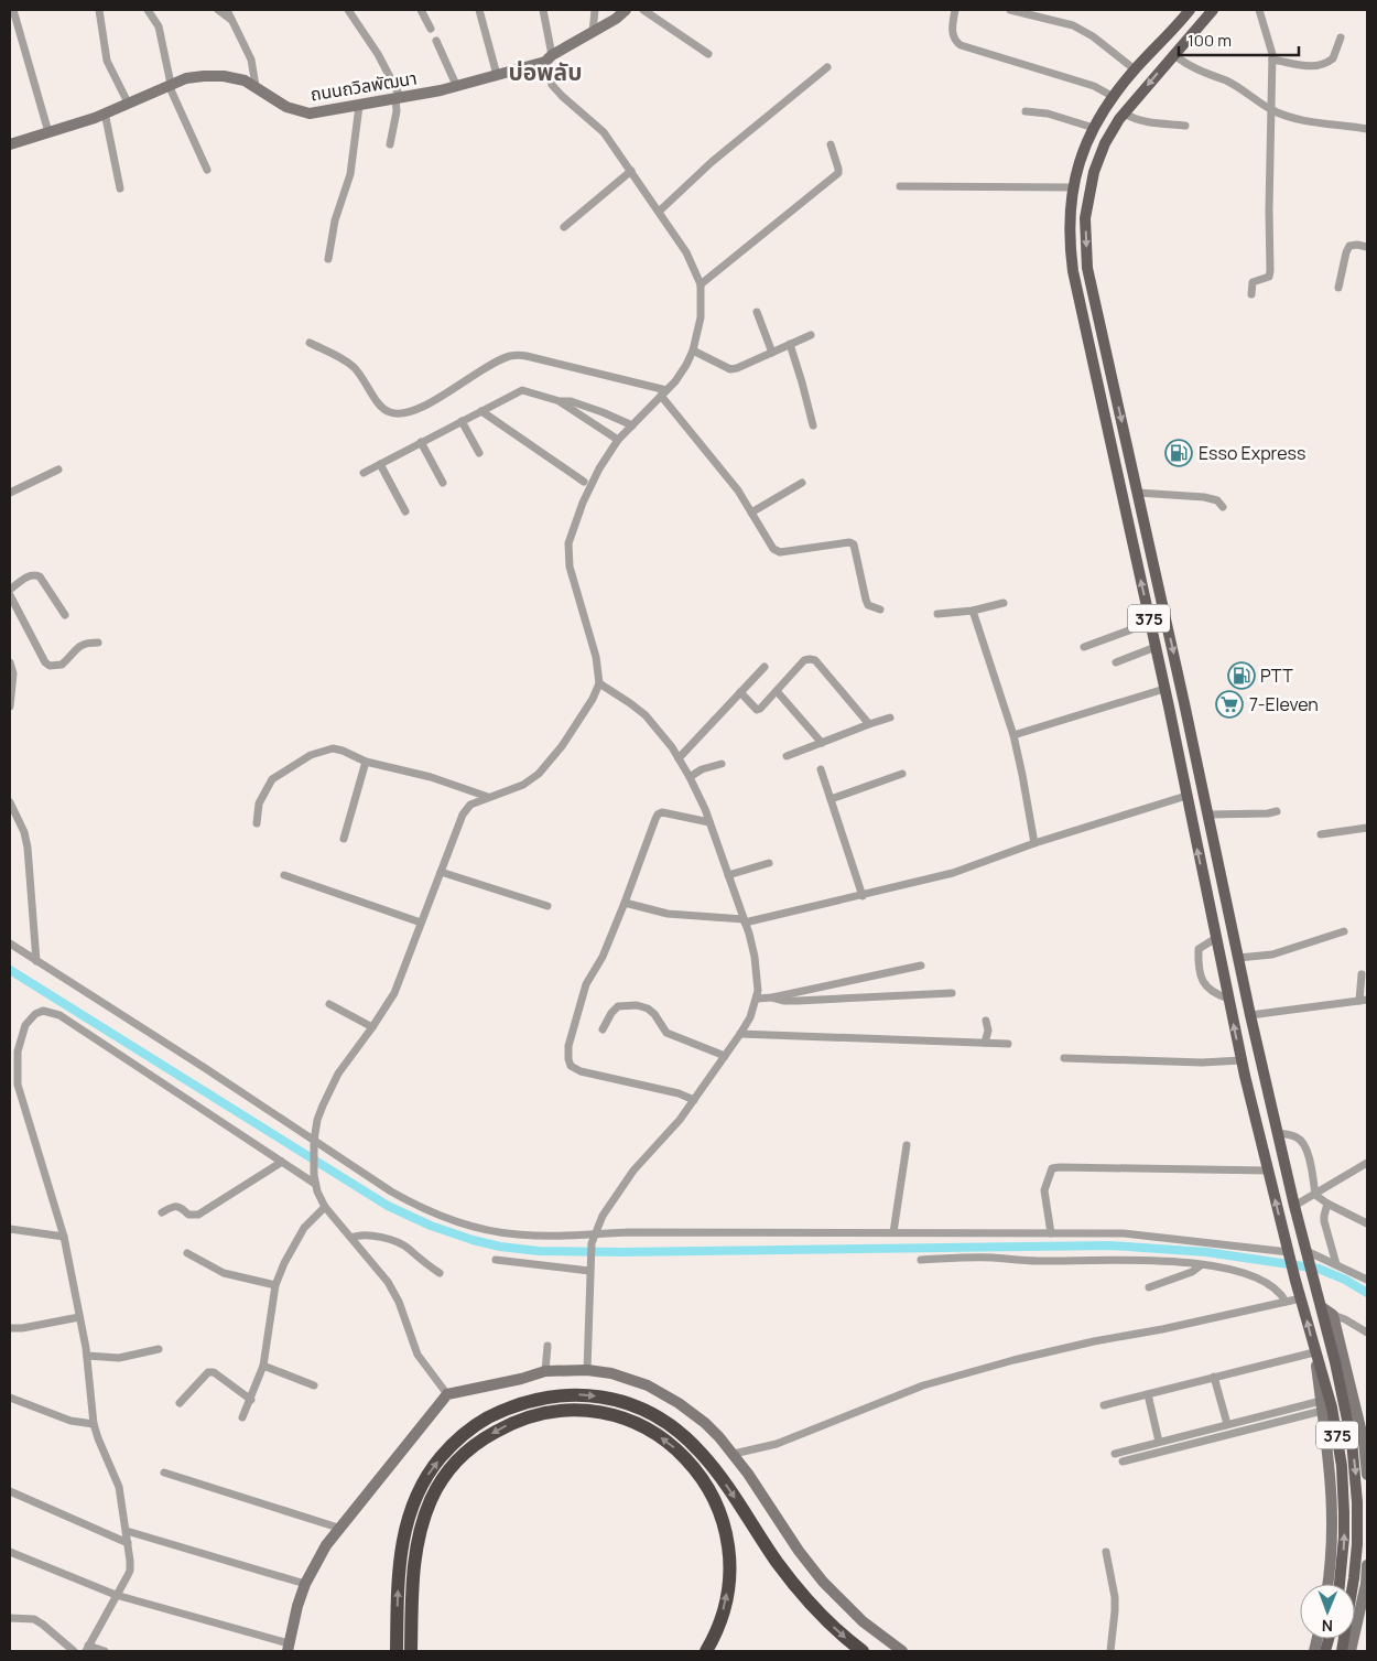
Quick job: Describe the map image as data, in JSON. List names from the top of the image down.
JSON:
{
  "streets": {
    "main road": ["ถนนถวิลพัฒนา", "375"]
  },
  "districts": ["บ่อพลับ"],
  "places": {
    "fuel station": ["Esso Express", "PTT"],
    "supermarket": ["7-Eleven"]
  },
  "scale_bar": "100 m",
  "north": "bottom"
}
